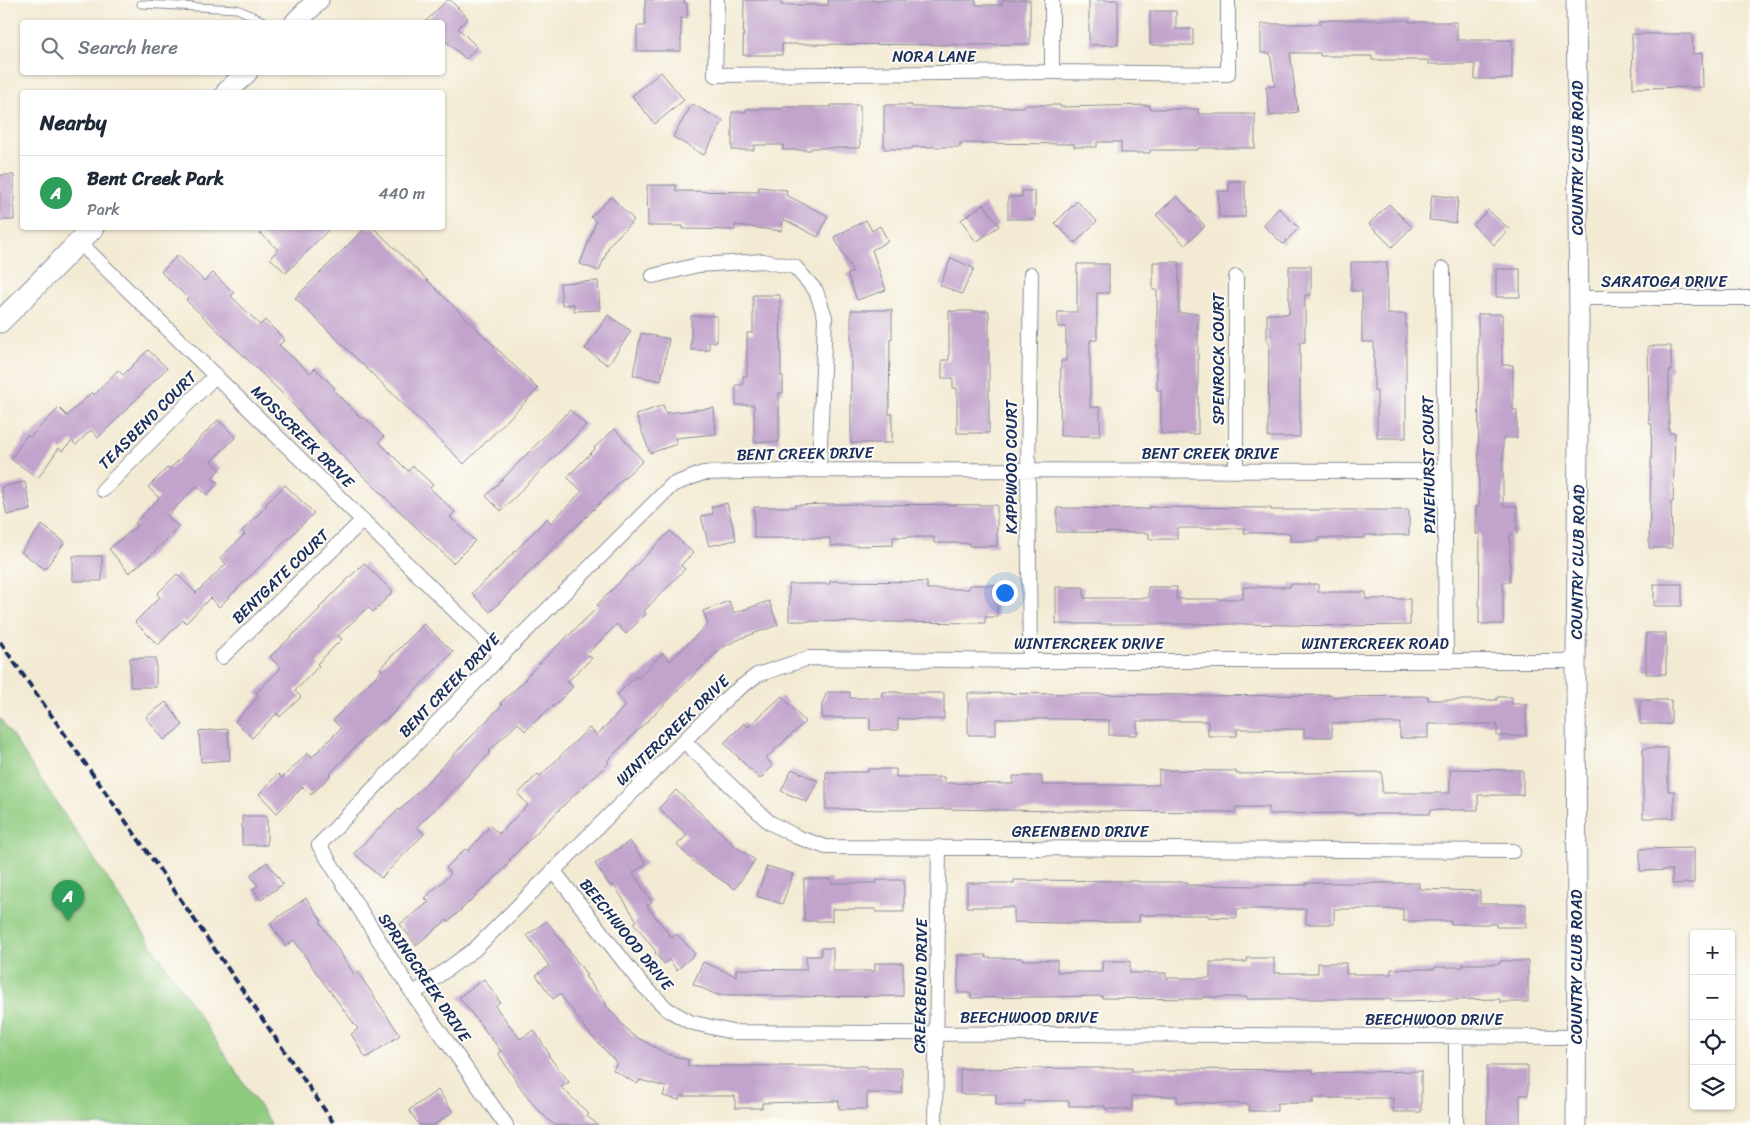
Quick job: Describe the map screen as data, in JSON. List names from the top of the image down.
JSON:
{
  "streets": {
    "main road": ["COUNTRY CLUB ROAD"],
    "street": [
      "NORA LANE",
      "SARATOGA DRIVE",
      "SPENROCK COURT",
      "TEASBEND COURT",
      "MOSSCREEK DRIVE",
      "BENT CREEK DRIVE",
      "PINEHURST COURT",
      "KAPPWOOD COURT",
      "BENTGATE COURT",
      "WINTERCREEK DRIVE",
      "WINTERCREEK ROAD",
      "GREENBEND DRIVE",
      "BEECHWOOD DRIVE",
      "SPRINGCREEK DRIVE",
      "CREEKBEND DRIVE"
    ]
  },
  "crossings": [
    ["COUNTRY CLUB ROAD", "SARATOGA DRIVE"],
    ["COUNTRY CLUB ROAD", "WINTERCREEK ROAD"],
    ["COUNTRY CLUB ROAD", "BEECHWOOD DRIVE"],
    ["SPENROCK COURT", "BENT CREEK DRIVE"],
    ["TEASBEND COURT", "MOSSCREEK DRIVE"],
    ["MOSSCREEK DRIVE", "BENT CREEK DRIVE"],
    ["MOSSCREEK DRIVE", "BENTGATE COURT"],
    ["BENT CREEK DRIVE", "PINEHURST COURT"],
    ["BENT CREEK DRIVE", "KAPPWOOD COURT"],
    ["BENT CREEK DRIVE", "SPRINGCREEK DRIVE"],
    ["PINEHURST COURT", "WINTERCREEK ROAD"],
    ["KAPPWOOD COURT", "WINTERCREEK DRIVE"],
    ["WINTERCREEK DRIVE", "WINTERCREEK ROAD"],
    ["WINTERCREEK DRIVE", "GREENBEND DRIVE"],
    ["WINTERCREEK DRIVE", "BEECHWOOD DRIVE"],
    ["WINTERCREEK DRIVE", "SPRINGCREEK DRIVE"],
    ["GREENBEND DRIVE", "CREEKBEND DRIVE"],
    ["BEECHWOOD DRIVE", "CREEKBEND DRIVE"]
  ],
  "page": {
    "search": "Search here",
    "heading": "Nearby",
    "list": [
      {
        "mark": "A",
        "name": "Bent Creek Park",
        "note": "Park",
        "value": "440 m"
      }
    ],
    "pins": "A",
    "map_buttons": ["+", "−"]
  }
}
